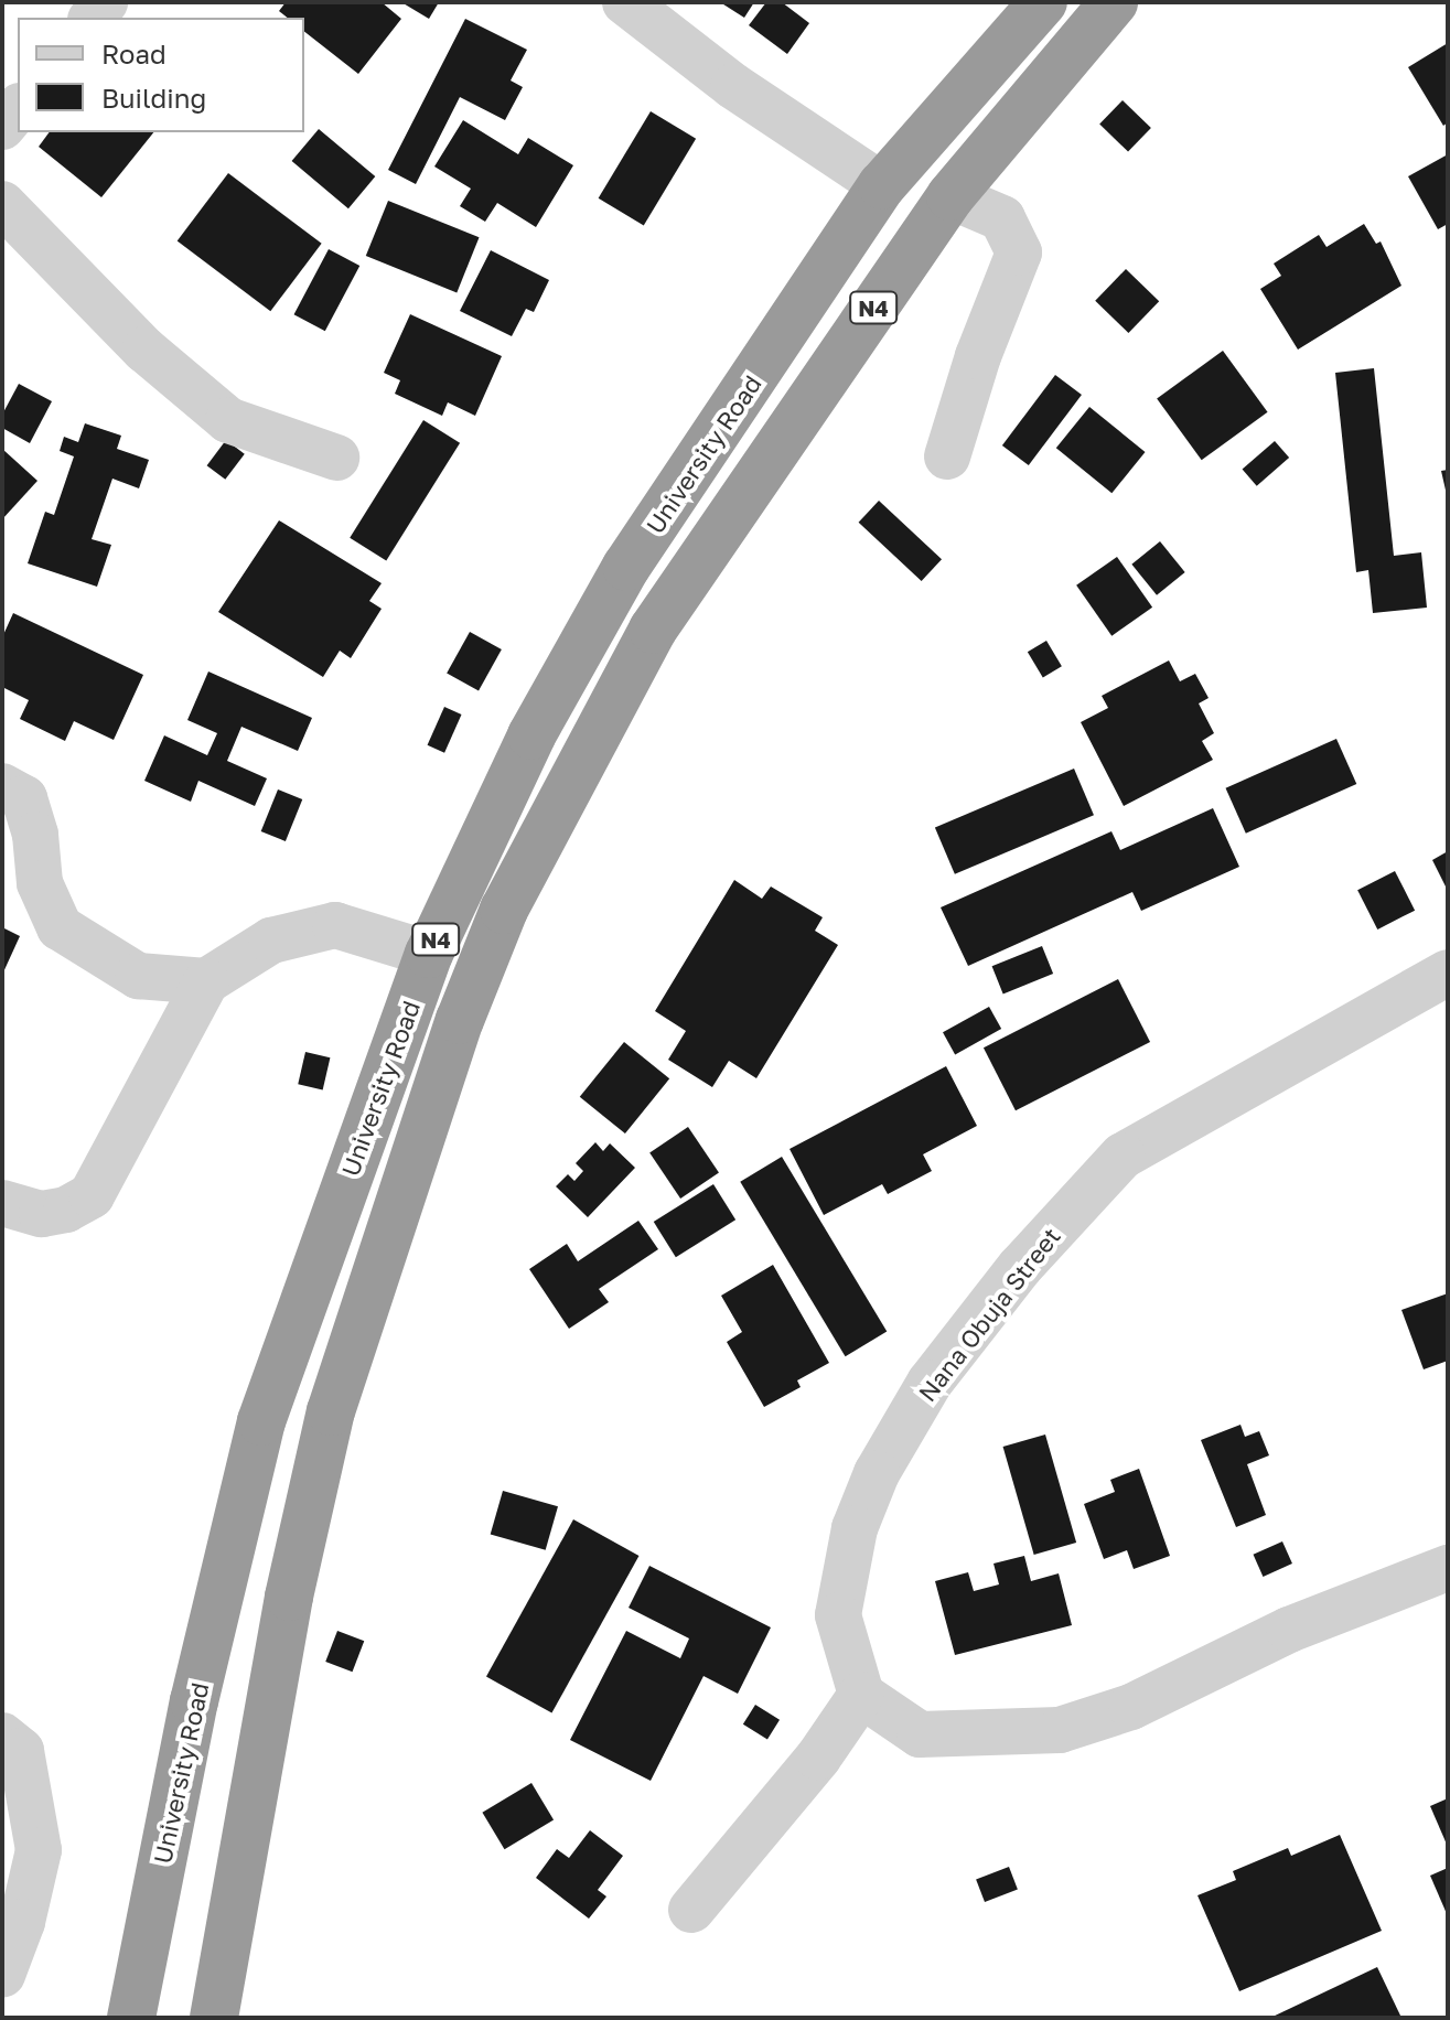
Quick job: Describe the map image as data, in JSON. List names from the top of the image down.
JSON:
{
  "streets": {
    "highway": ["N4", "University Road"],
    "street": ["Nana Obuja Street"]
  },
  "legend": ["Road", "Building"]
}
